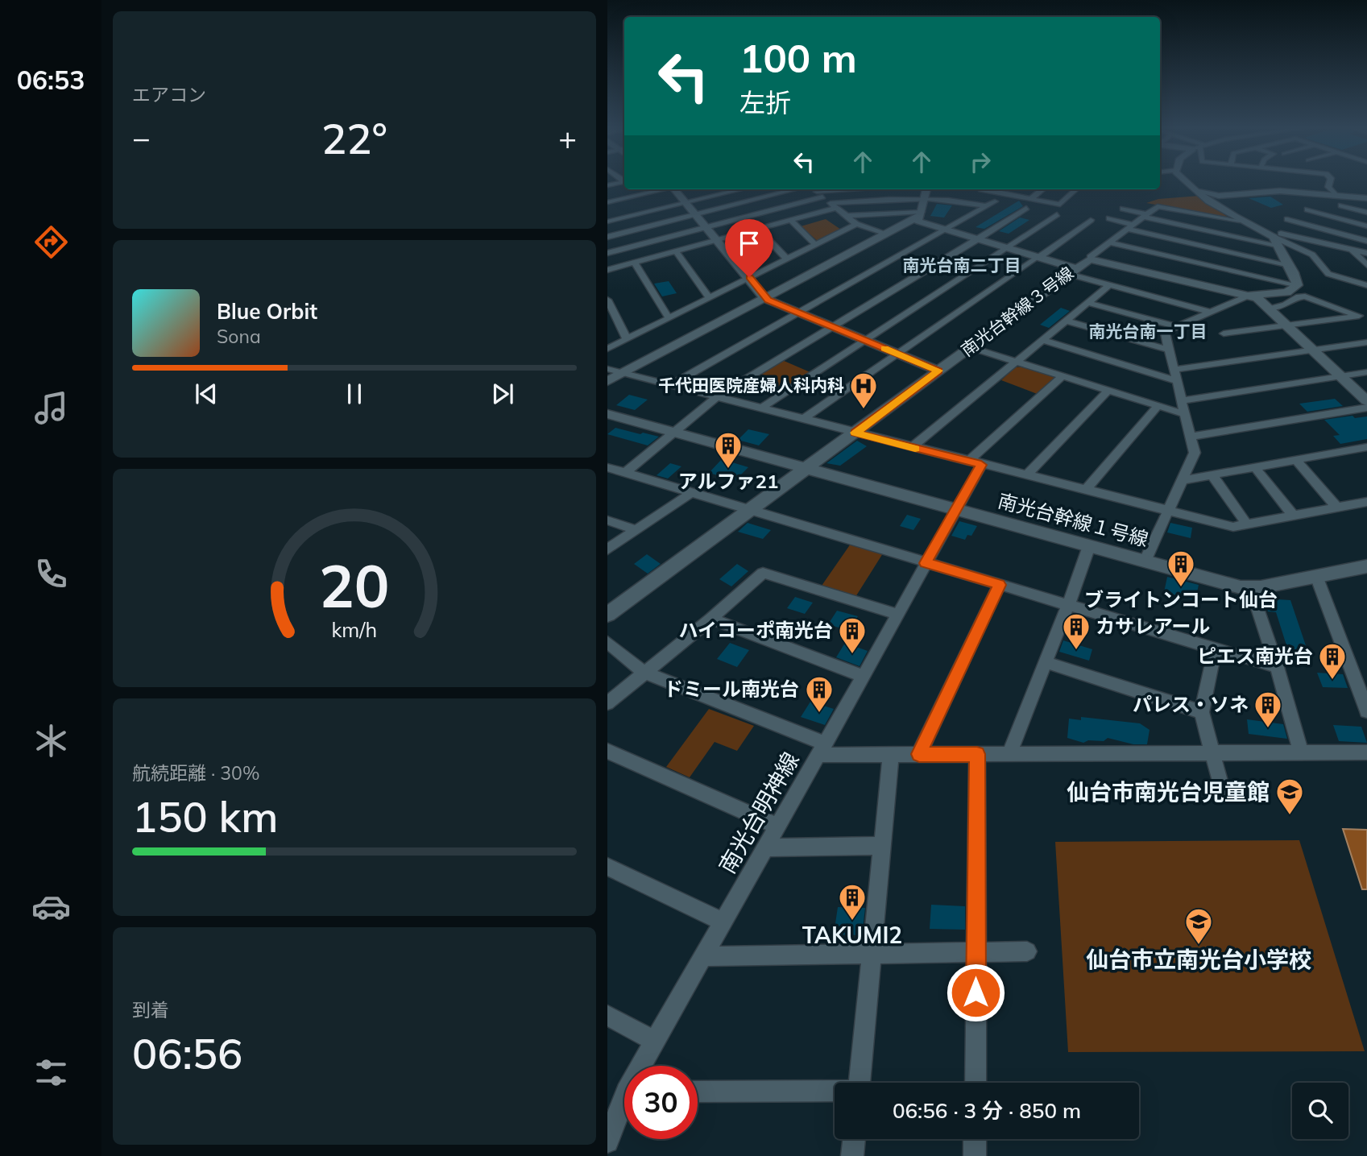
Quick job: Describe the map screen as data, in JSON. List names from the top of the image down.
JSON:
{
  "streets": {
    "street": ["南光台幹線３号線", "南光台幹線１号線", "南光台明神線"]
  },
  "crossings": [
    ["南光台幹線３号線", "南光台幹線１号線"],
    ["南光台幹線１号線", "南光台明神線"]
  ],
  "districts": ["南光台南二丁目", "南光台南一丁目"],
  "places": {
    "hospital": ["千代田医院産婦人科内科"],
    "building": [
      "アルファ21",
      "ブライトンコート仙台",
      "カサレアール",
      "ハイコーポ南光台",
      "ピエス南光台",
      "ドミール南光台",
      "パレス・ソネ",
      "TAKUMI2"
    ],
    "school or university": ["仙台市南光台児童館", "仙台市立南光台小学校"]
  },
  "page": {
    "tabs": "06:53",
    "tile": [
      "エアコン",
      ["航続距離 · 30%", "150 km"],
      ["到着", "06:56"]
    ],
    "turn": ["100 m", "左折"],
    "heat": ["−", "22°", "+"],
    "song": ["Blue Orbit", "Sona"],
    "limit": "30",
    "trip": "06:56 · 3 分 · 850 m",
    "gauge": ["20", "km/h"]
  }
}
